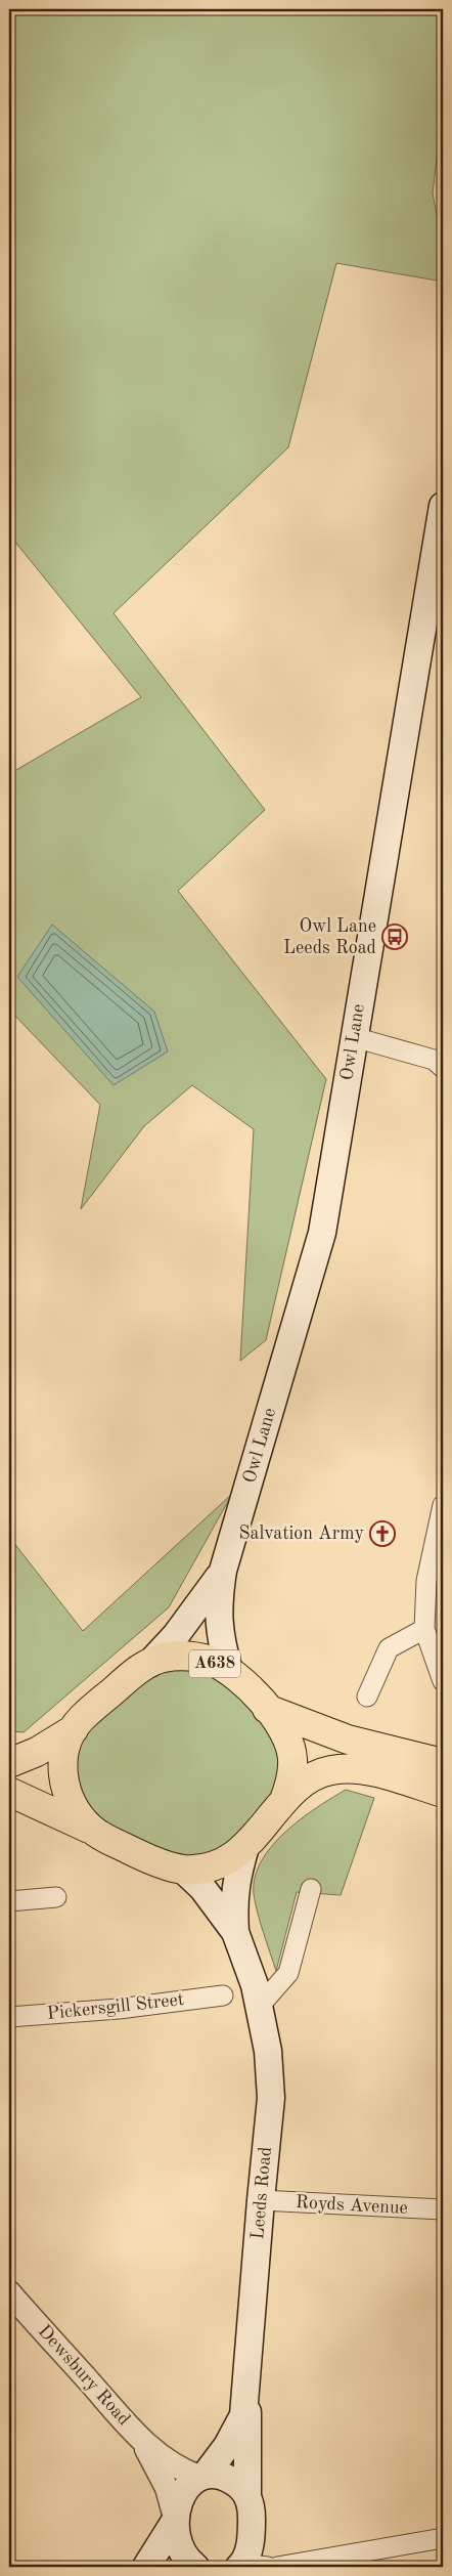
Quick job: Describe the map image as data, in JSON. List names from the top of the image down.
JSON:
{
  "streets": {
    "highway": ["A638"],
    "main road": ["Owl Lane", "Leeds Road"],
    "street": ["Pickersgill Street", "Royds Avenue", "Dewsbury Road"]
  },
  "crossings": [
    ["Owl Lane", "A638"],
    ["A638", "Leeds Road"],
    ["Leeds Road", "Royds Avenue"],
    ["Leeds Road", "Dewsbury Road"]
  ],
  "places": {
    "bus stop": ["Owl Lane Leeds Road"],
    "church": ["Salvation Army"]
  }
}
